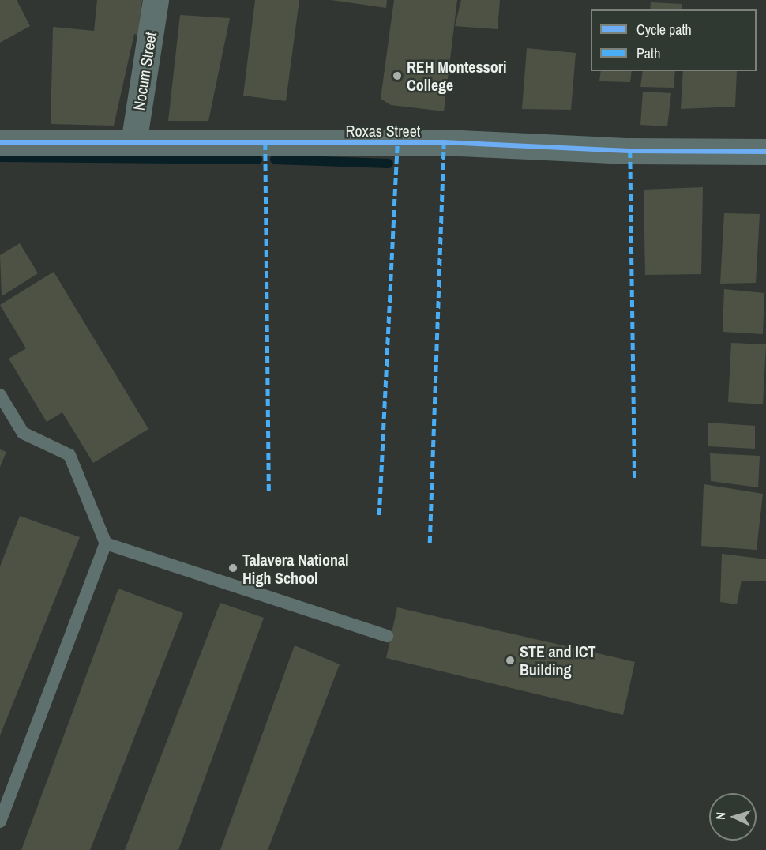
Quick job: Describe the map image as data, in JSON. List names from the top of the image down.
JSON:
{
  "streets": {
    "street": ["Nocum Street", "Roxas Street"]
  },
  "crossings": [
    ["Nocum Street", "Roxas Street"]
  ],
  "places": ["REH Montessori College", "Talavera National High School", "STE and ICT Building"],
  "legend": ["Cycle path", "Path"],
  "north": "left"
}
